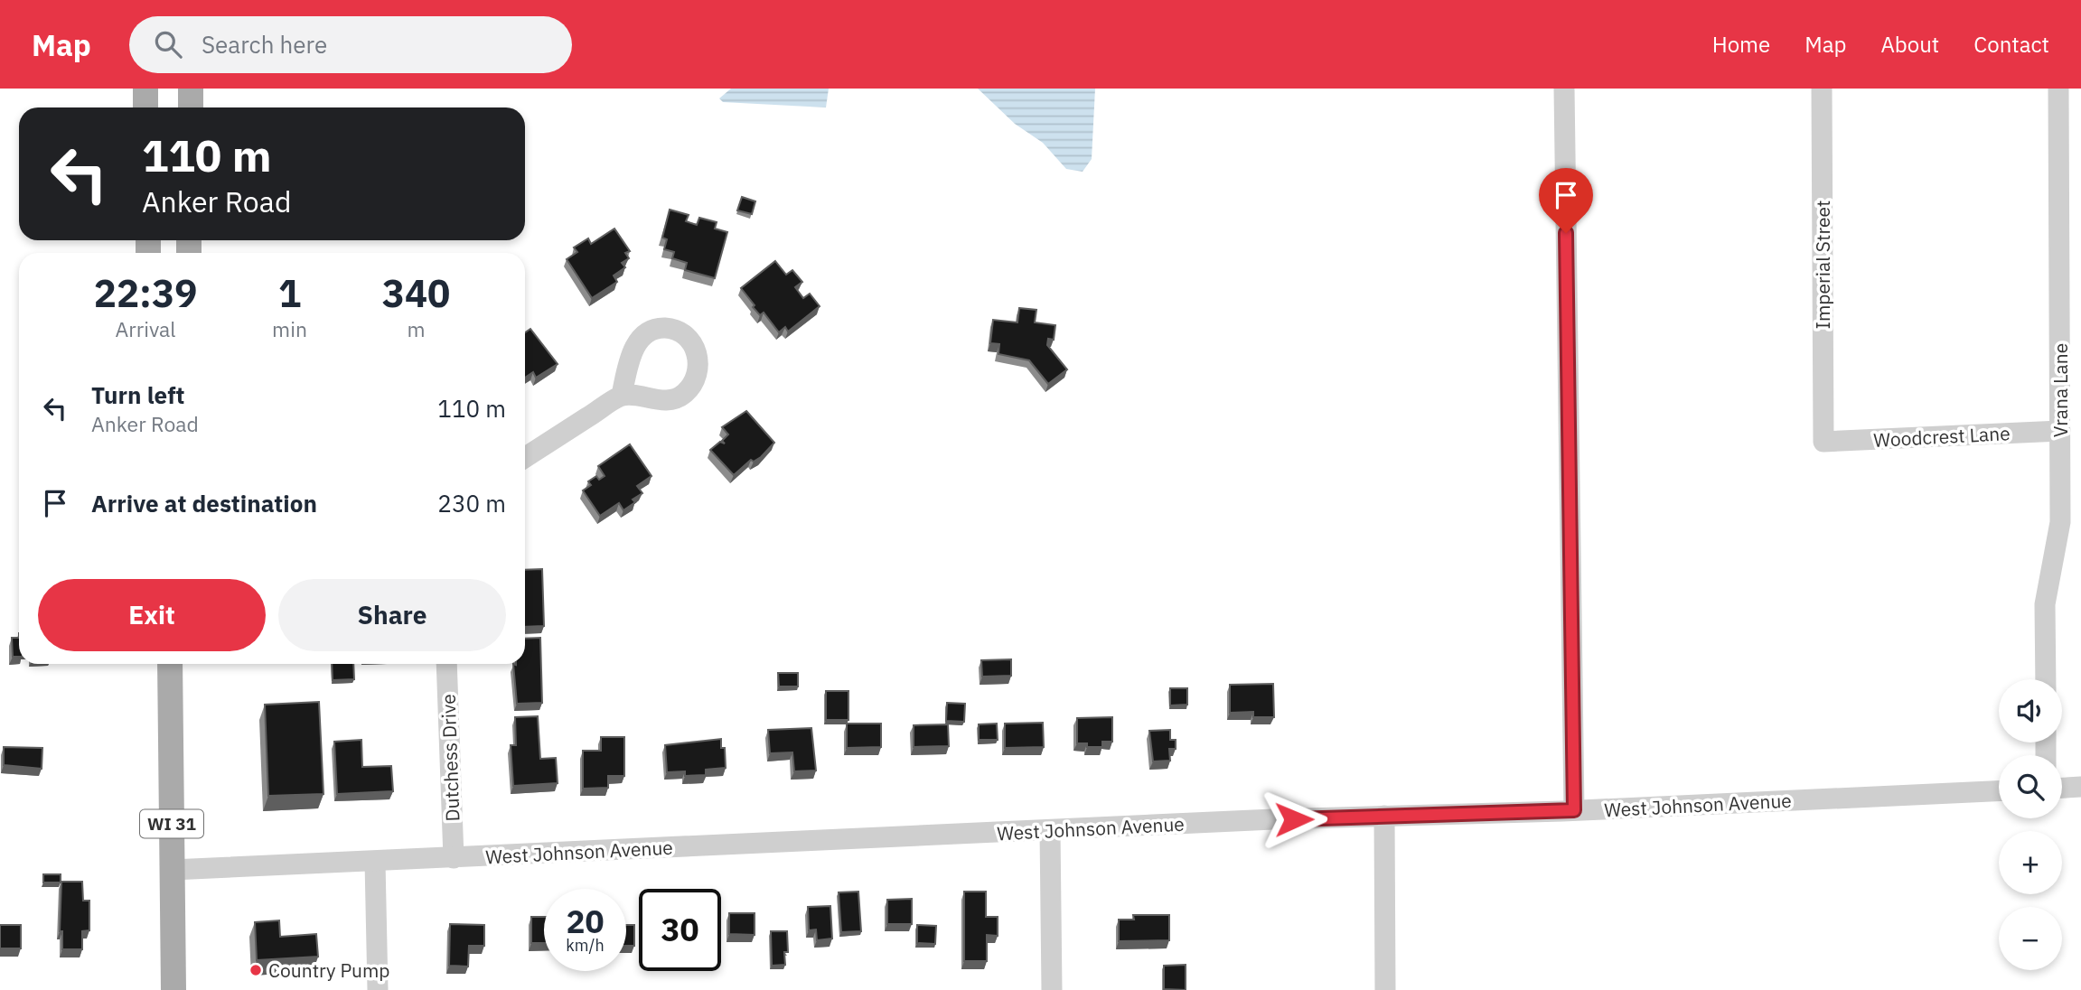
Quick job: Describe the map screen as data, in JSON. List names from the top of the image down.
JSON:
{
  "streets": {
    "main road": ["WI 31"],
    "street": [
      "Imperial Street",
      "Vrana Lane",
      "Woodcrest Lane",
      "Dutchess Drive",
      "West Johnson Avenue"
    ]
  },
  "crossings": [
    ["Imperial Street", "Woodcrest Lane"],
    ["Vrana Lane", "Woodcrest Lane"],
    ["Dutchess Drive", "West Johnson Avenue"],
    ["West Johnson Avenue", "WI 31"]
  ],
  "places": ["Country Pump"],
  "page": {
    "header": "Map",
    "search": "Search here",
    "nav": [
      "Home",
      "Map",
      "About",
      "Contact"
    ],
    "turn": ["110 m", "Anker Road"],
    "eta": [
      "22:39",
      "Arrival",
      "1",
      "min",
      "340",
      "m"
    ],
    "list": [
      {
        "name": "Turn left",
        "note": "Anker Road",
        "value": "110 m"
      },
      {
        "name": "Arrive at destination",
        "value": "230 m"
      }
    ],
    "buttons": ["Exit", "Share"],
    "map_buttons": ["+", "−"],
    "speed": "20 km/h",
    "limit": "30"
  }
}
